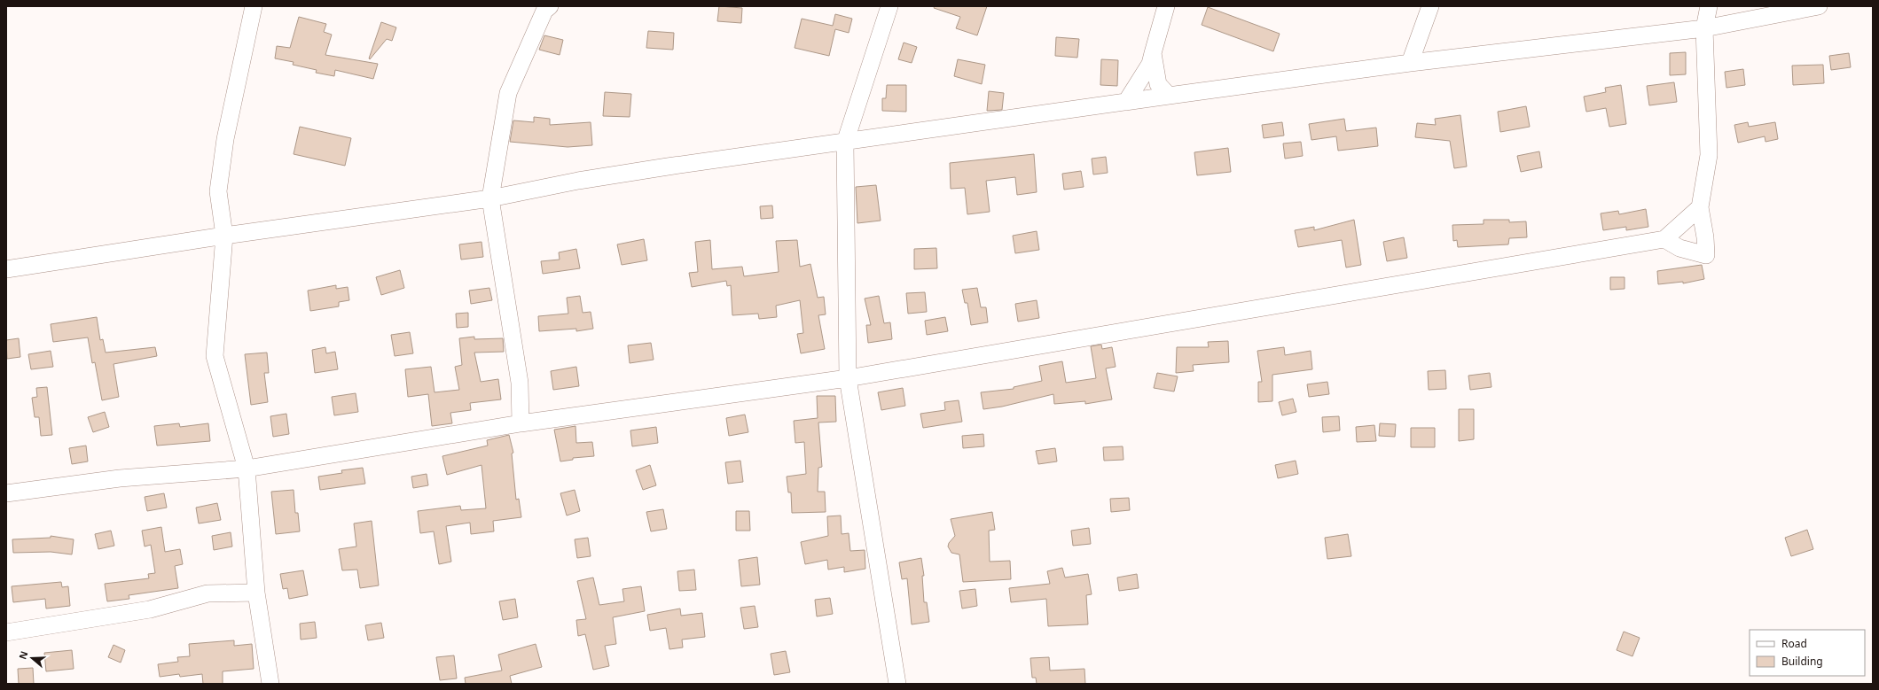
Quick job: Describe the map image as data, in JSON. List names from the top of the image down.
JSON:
{
  "legend": ["Road", "Building"],
  "north": "left"
}
